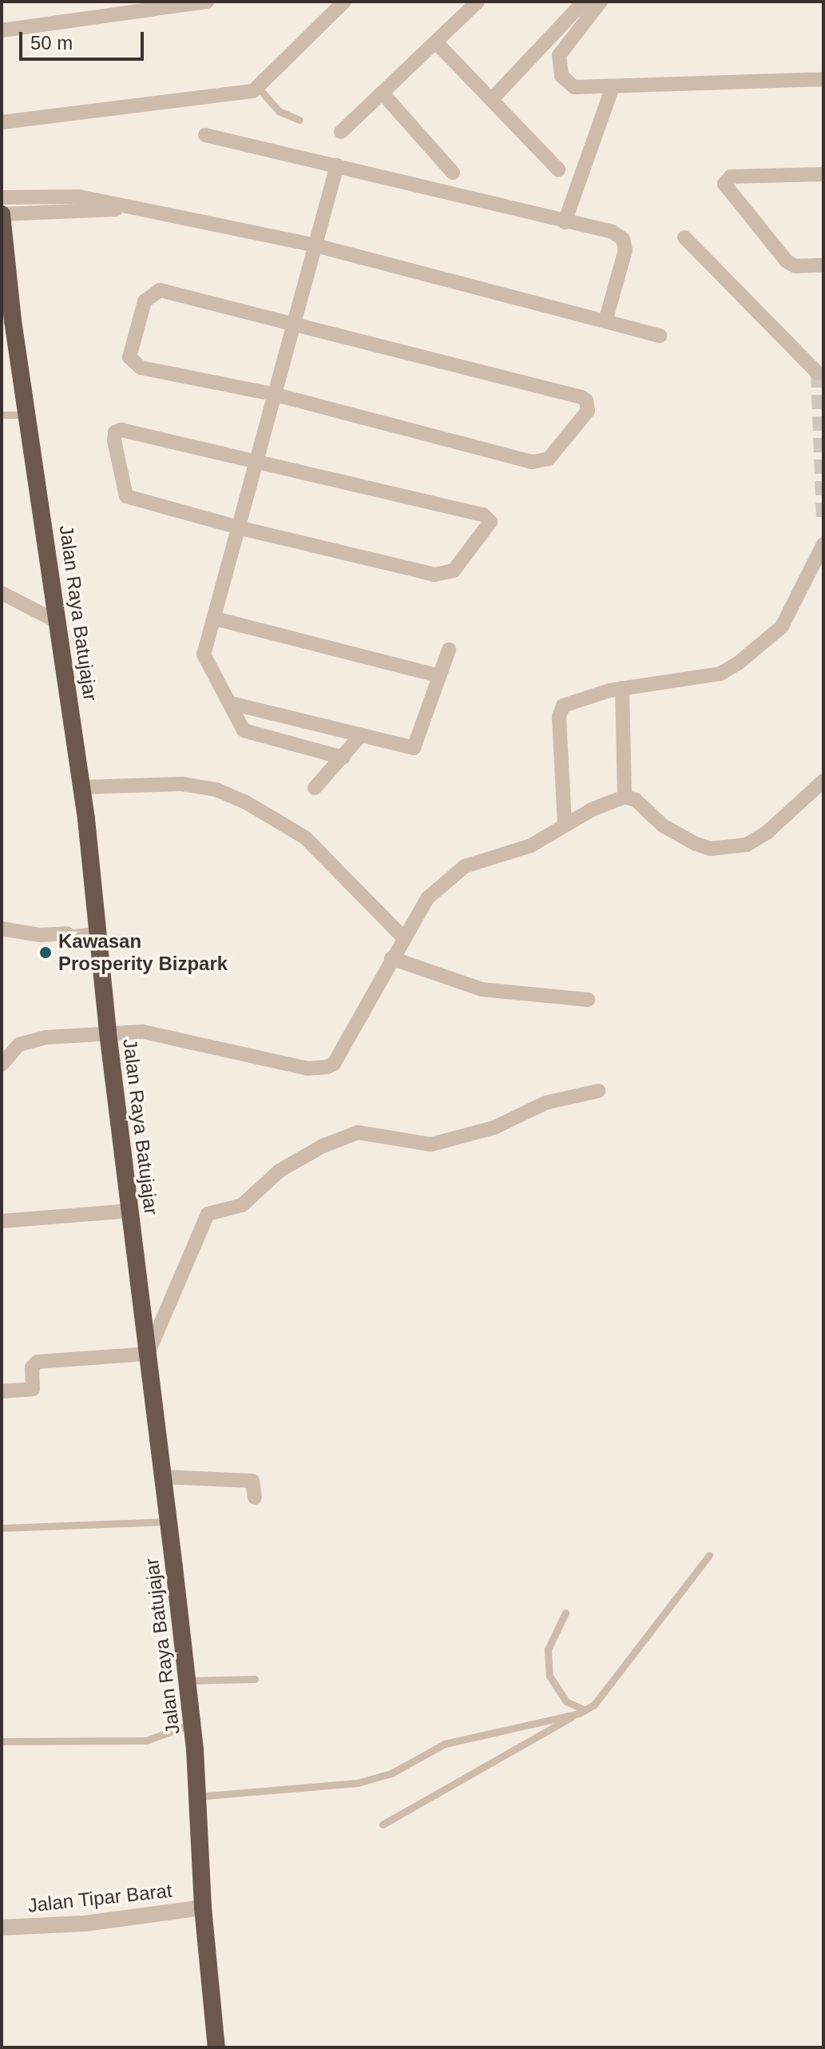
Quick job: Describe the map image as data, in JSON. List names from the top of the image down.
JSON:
{
  "streets": {
    "highway": ["Jalan Raya Batujajar"],
    "street": ["Jalan Tipar Barat"]
  },
  "crossings": [
    ["Jalan Raya Batujajar", "Jalan Tipar Barat"]
  ],
  "places": ["Kawasan Prosperity Bizpark"],
  "scale_bar": "50 m"
}
